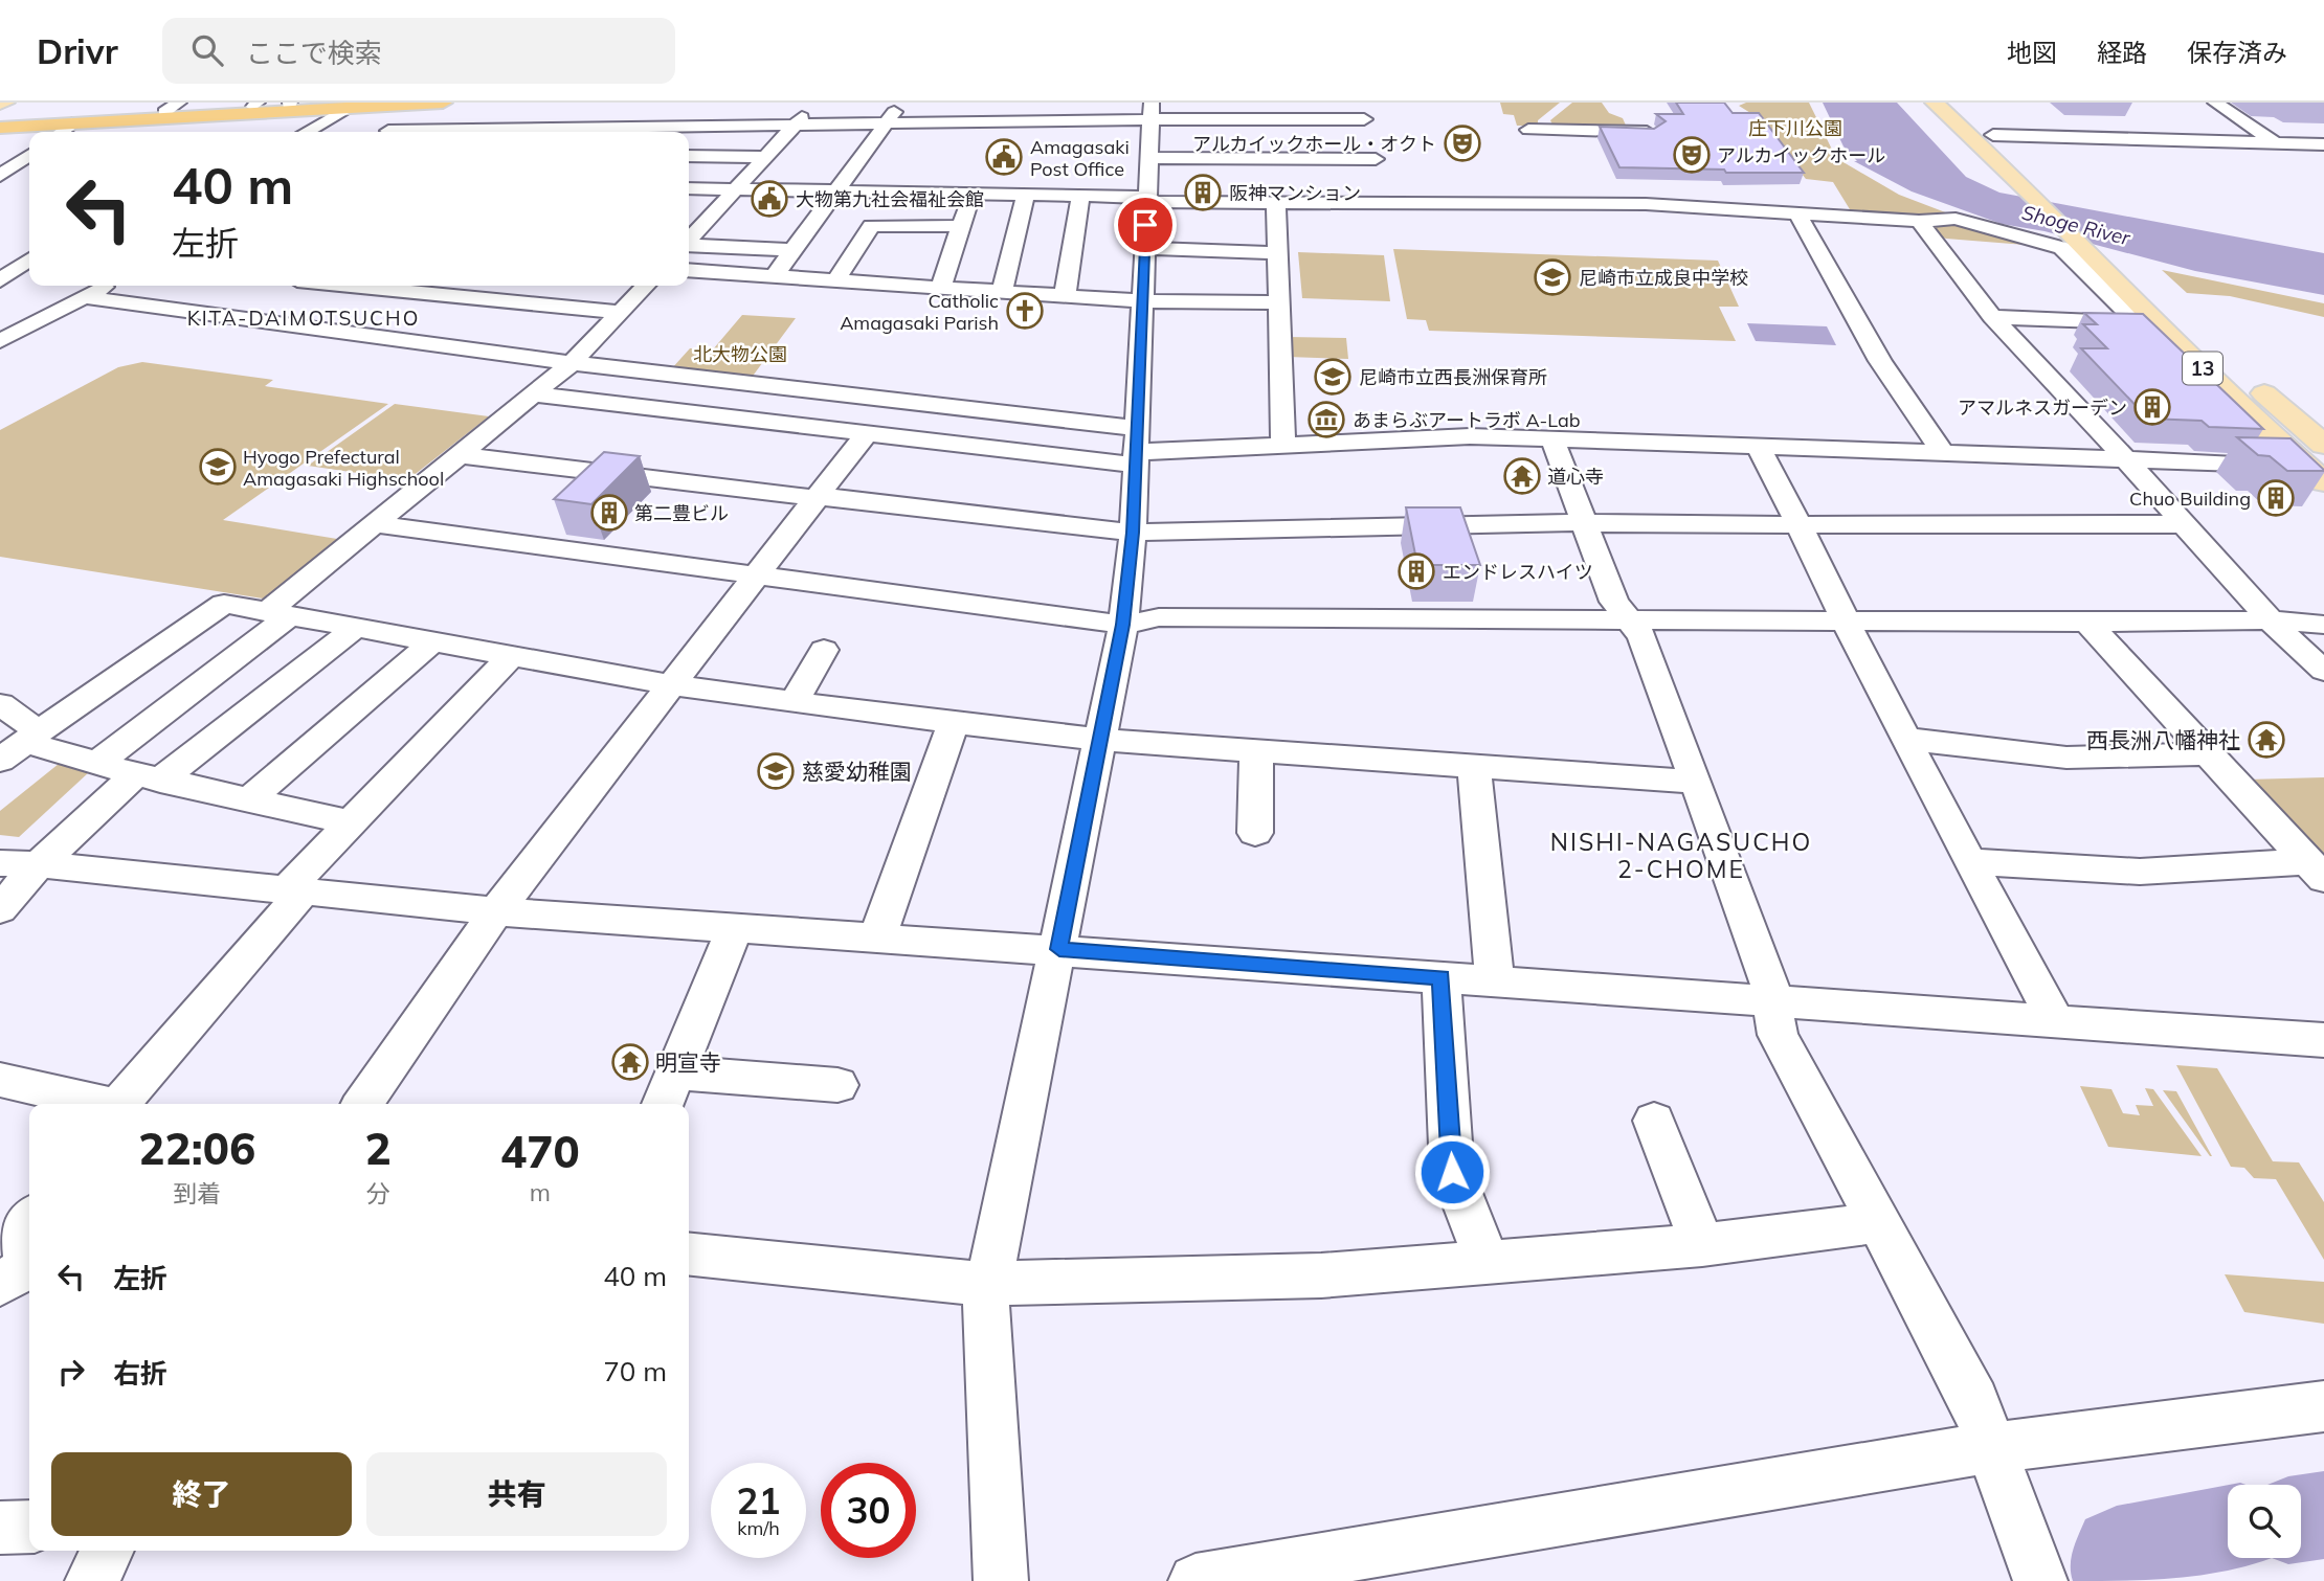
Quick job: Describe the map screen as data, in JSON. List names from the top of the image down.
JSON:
{
  "streets": {
    "main road": ["13"]
  },
  "districts": ["KITA-DAIMOTSUCHO", "NISHI-NAGASUCHO 2-CHOME"],
  "water": ["Shoge River"],
  "parks": ["庄下川公園", "北大物公園"],
  "places": {
    "theatre": ["アルカイックホール・オクト", "アルカイックホール"],
    "public building": ["Amagasaki Post Office", "大物第九社会福祉会館"],
    "building": [
      "阪神マンション",
      "アマルネスガーデン",
      "Chuo Building",
      "第二豊ビル",
      "エンドレスハイツ"
    ],
    "school or university": [
      "尼崎市立成良中学校",
      "尼崎市立西長洲保育所",
      "Hyogo Prefectural Amagasaki Highschool",
      "慈愛幼稚園"
    ],
    "church": ["Catholic Amagasaki Parish"],
    "museum": ["あまらぶアートラボ A-Lab"],
    "temple": ["道心寺", "西長洲八幡神社", "明宣寺"]
  },
  "page": {
    "header": "Drivr",
    "search": "ここで検索",
    "nav": ["地図", "経路", "保存済み"],
    "turn": ["40 m", "左折"],
    "eta": [
      "22:06",
      "到着",
      "2",
      "分",
      "470",
      "m"
    ],
    "list": [
      {
        "name": "左折",
        "value": "40 m"
      },
      {
        "name": "右折",
        "value": "70 m"
      }
    ],
    "buttons": ["終了", "共有"],
    "speed": "21 km/h",
    "limit": "30"
  }
}
